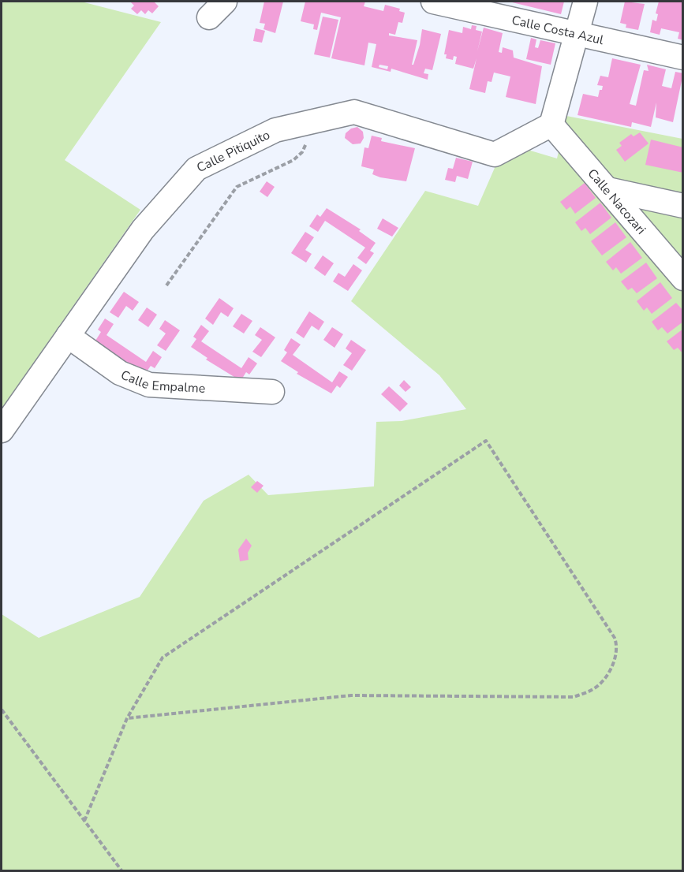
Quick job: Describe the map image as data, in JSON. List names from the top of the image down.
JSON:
{
  "streets": {
    "street": [
      "Calle Costa Azul",
      "Calle Pitiquito",
      "Calle Nacozari",
      "Calle Empalme"
    ]
  },
  "crossings": [
    ["Calle Pitiquito", "Calle Nacozari"],
    ["Calle Pitiquito", "Calle Empalme"]
  ]
}
